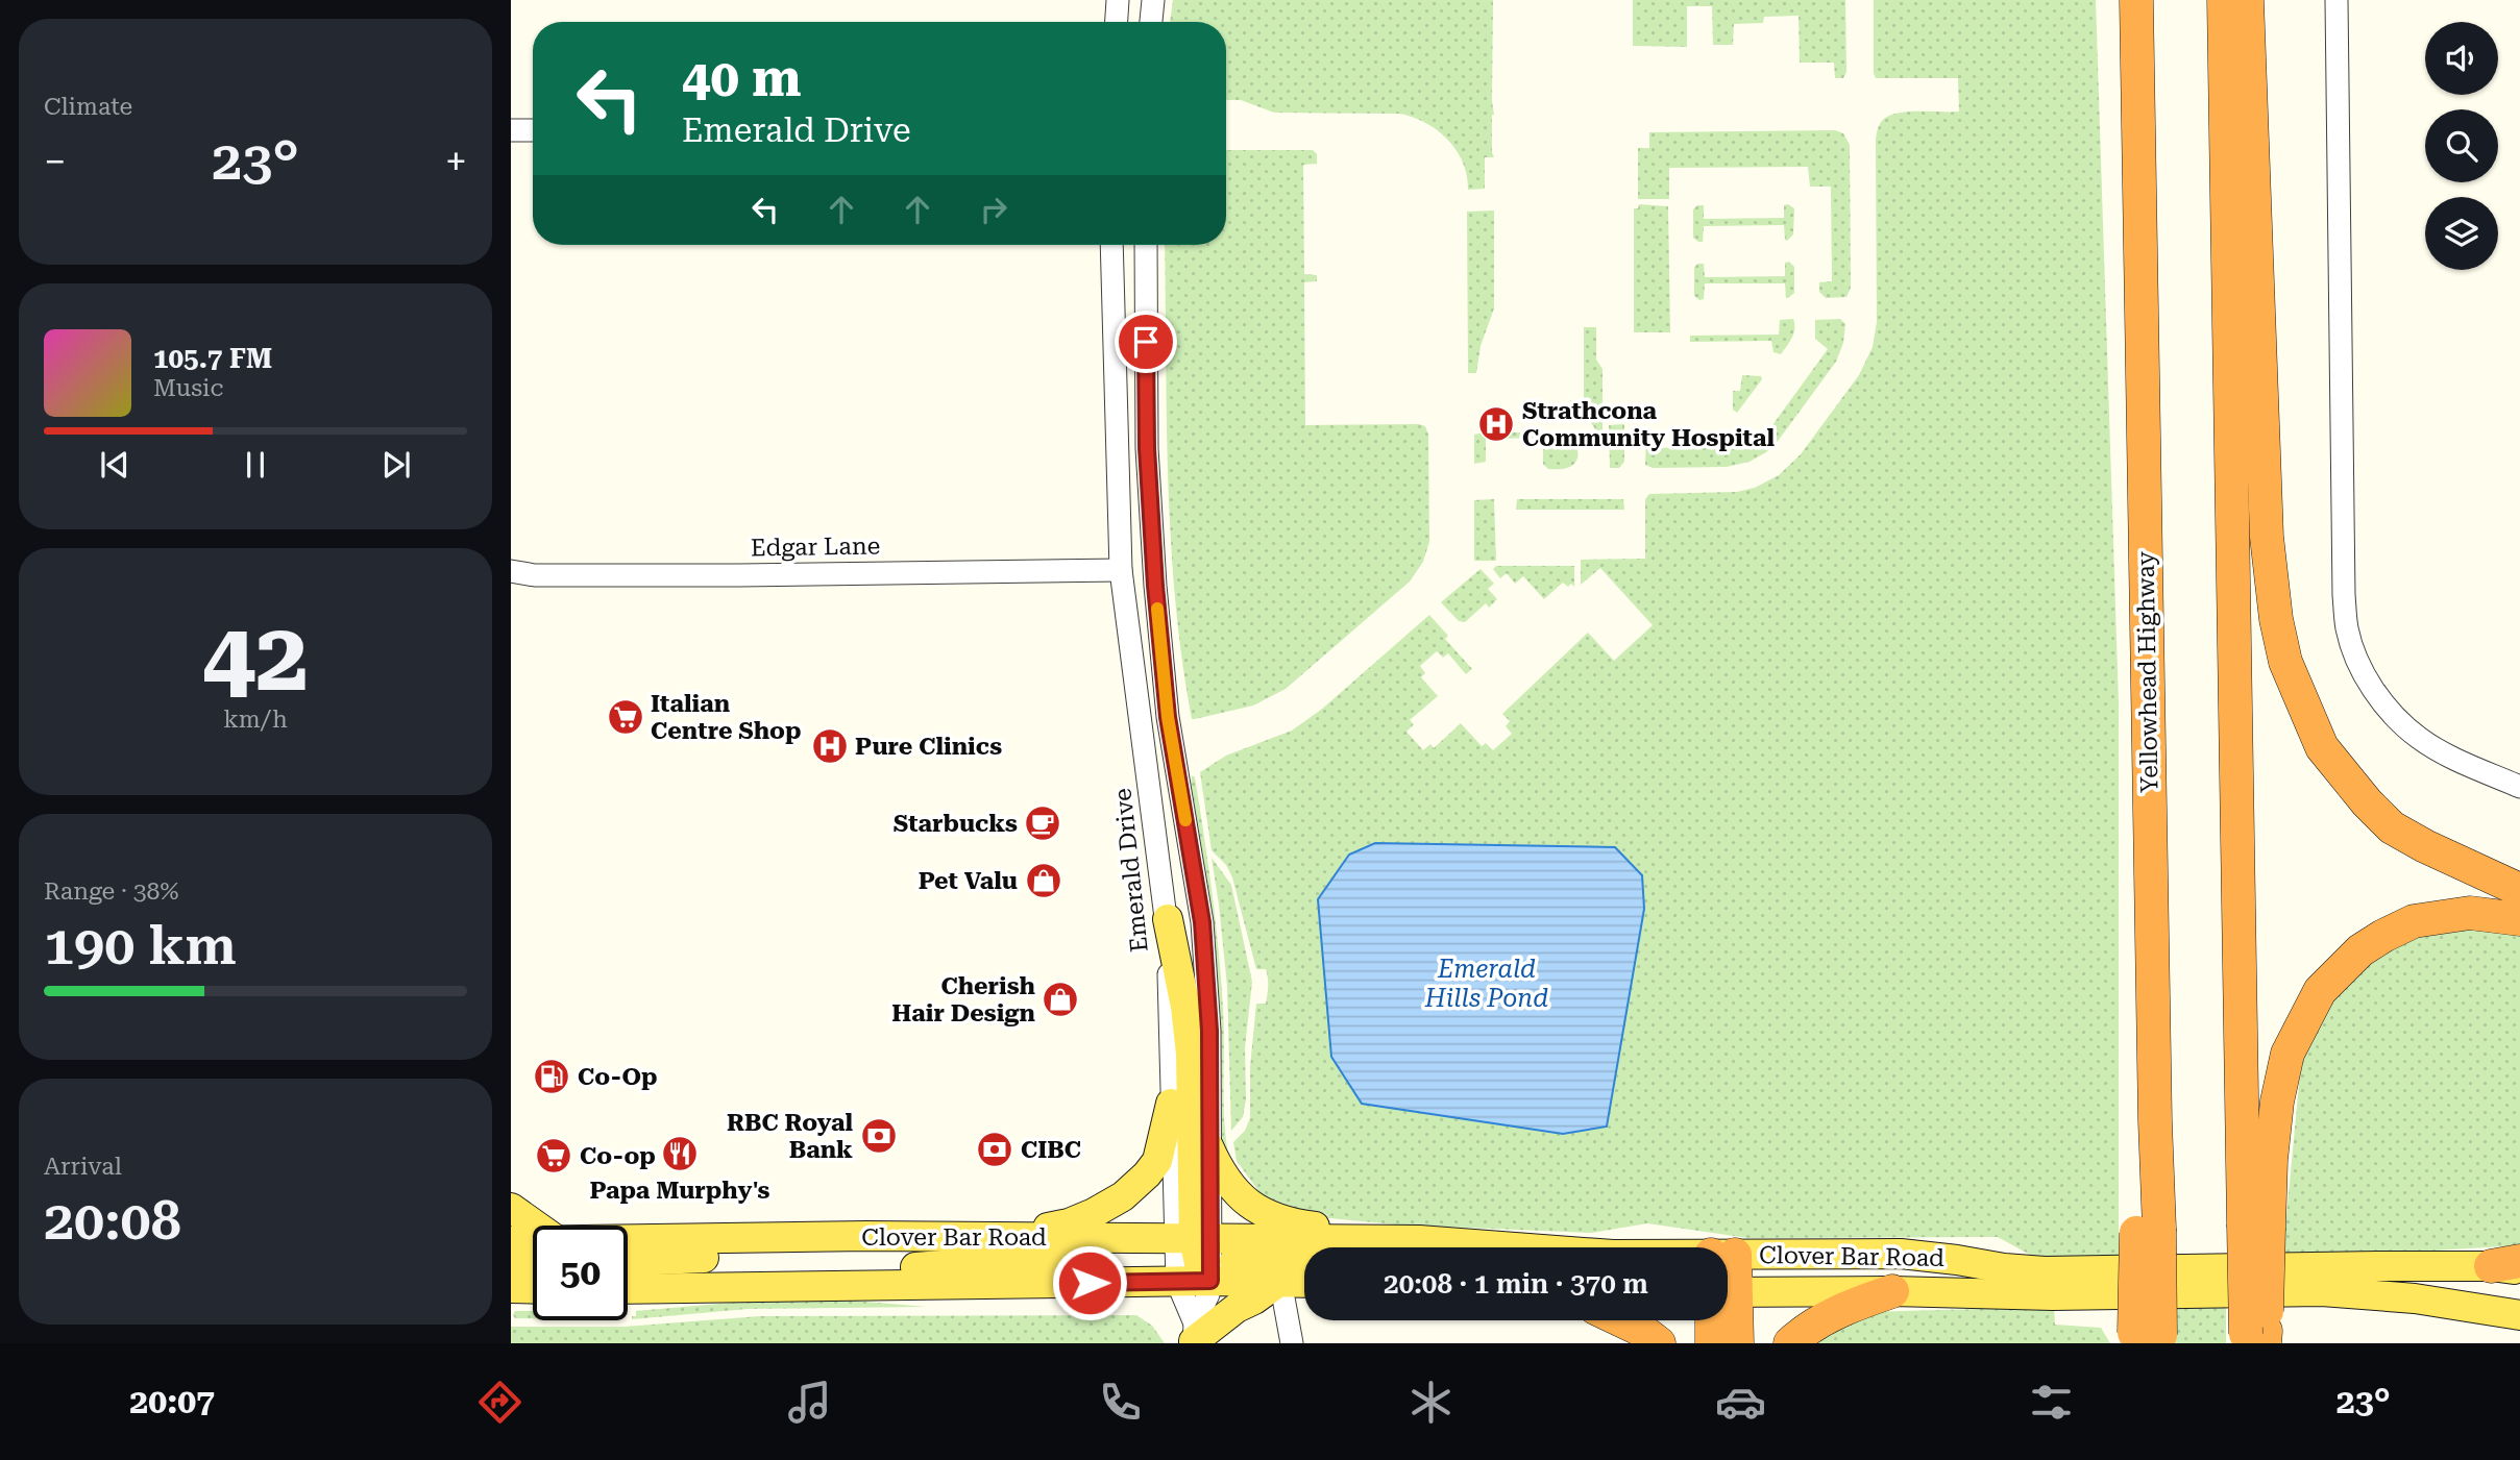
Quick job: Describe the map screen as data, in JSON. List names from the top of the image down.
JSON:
{
  "streets": {
    "highway": ["Yellowhead Highway"],
    "main road": ["Clover Bar Road"],
    "street": ["Edgar Lane", "Emerald Drive"]
  },
  "crossings": [
    ["Edgar Lane", "Emerald Drive"],
    ["Emerald Drive", "Clover Bar Road"]
  ],
  "water": ["Emerald Hills Pond"],
  "places": {
    "hospital": ["Strathcona Community Hospital", "Pure Clinics"],
    "supermarket": ["Italian Centre Shop", "Co-op"],
    "cafe": ["Starbucks"],
    "shop": ["Pet Valu", "Cherish Hair Design"],
    "fuel station": ["Co-Op"],
    "bank": ["RBC Royal Bank", "CIBC"],
    "restaurant": ["Papa Murphy's"]
  },
  "page": {
    "tile": [
      "Climate",
      ["42", "km/h"],
      ["Range · 38%", "190 km"],
      ["Arrival", "20:08"]
    ],
    "turn": ["40 m", "Emerald Drive"],
    "heat": ["−", "23°", "+"],
    "song": ["105.7 FM", "Music"],
    "limit": "50",
    "trip": "20:08 · 1 min · 370 m",
    "tabs": ["20:07", "23°"]
  }
}
